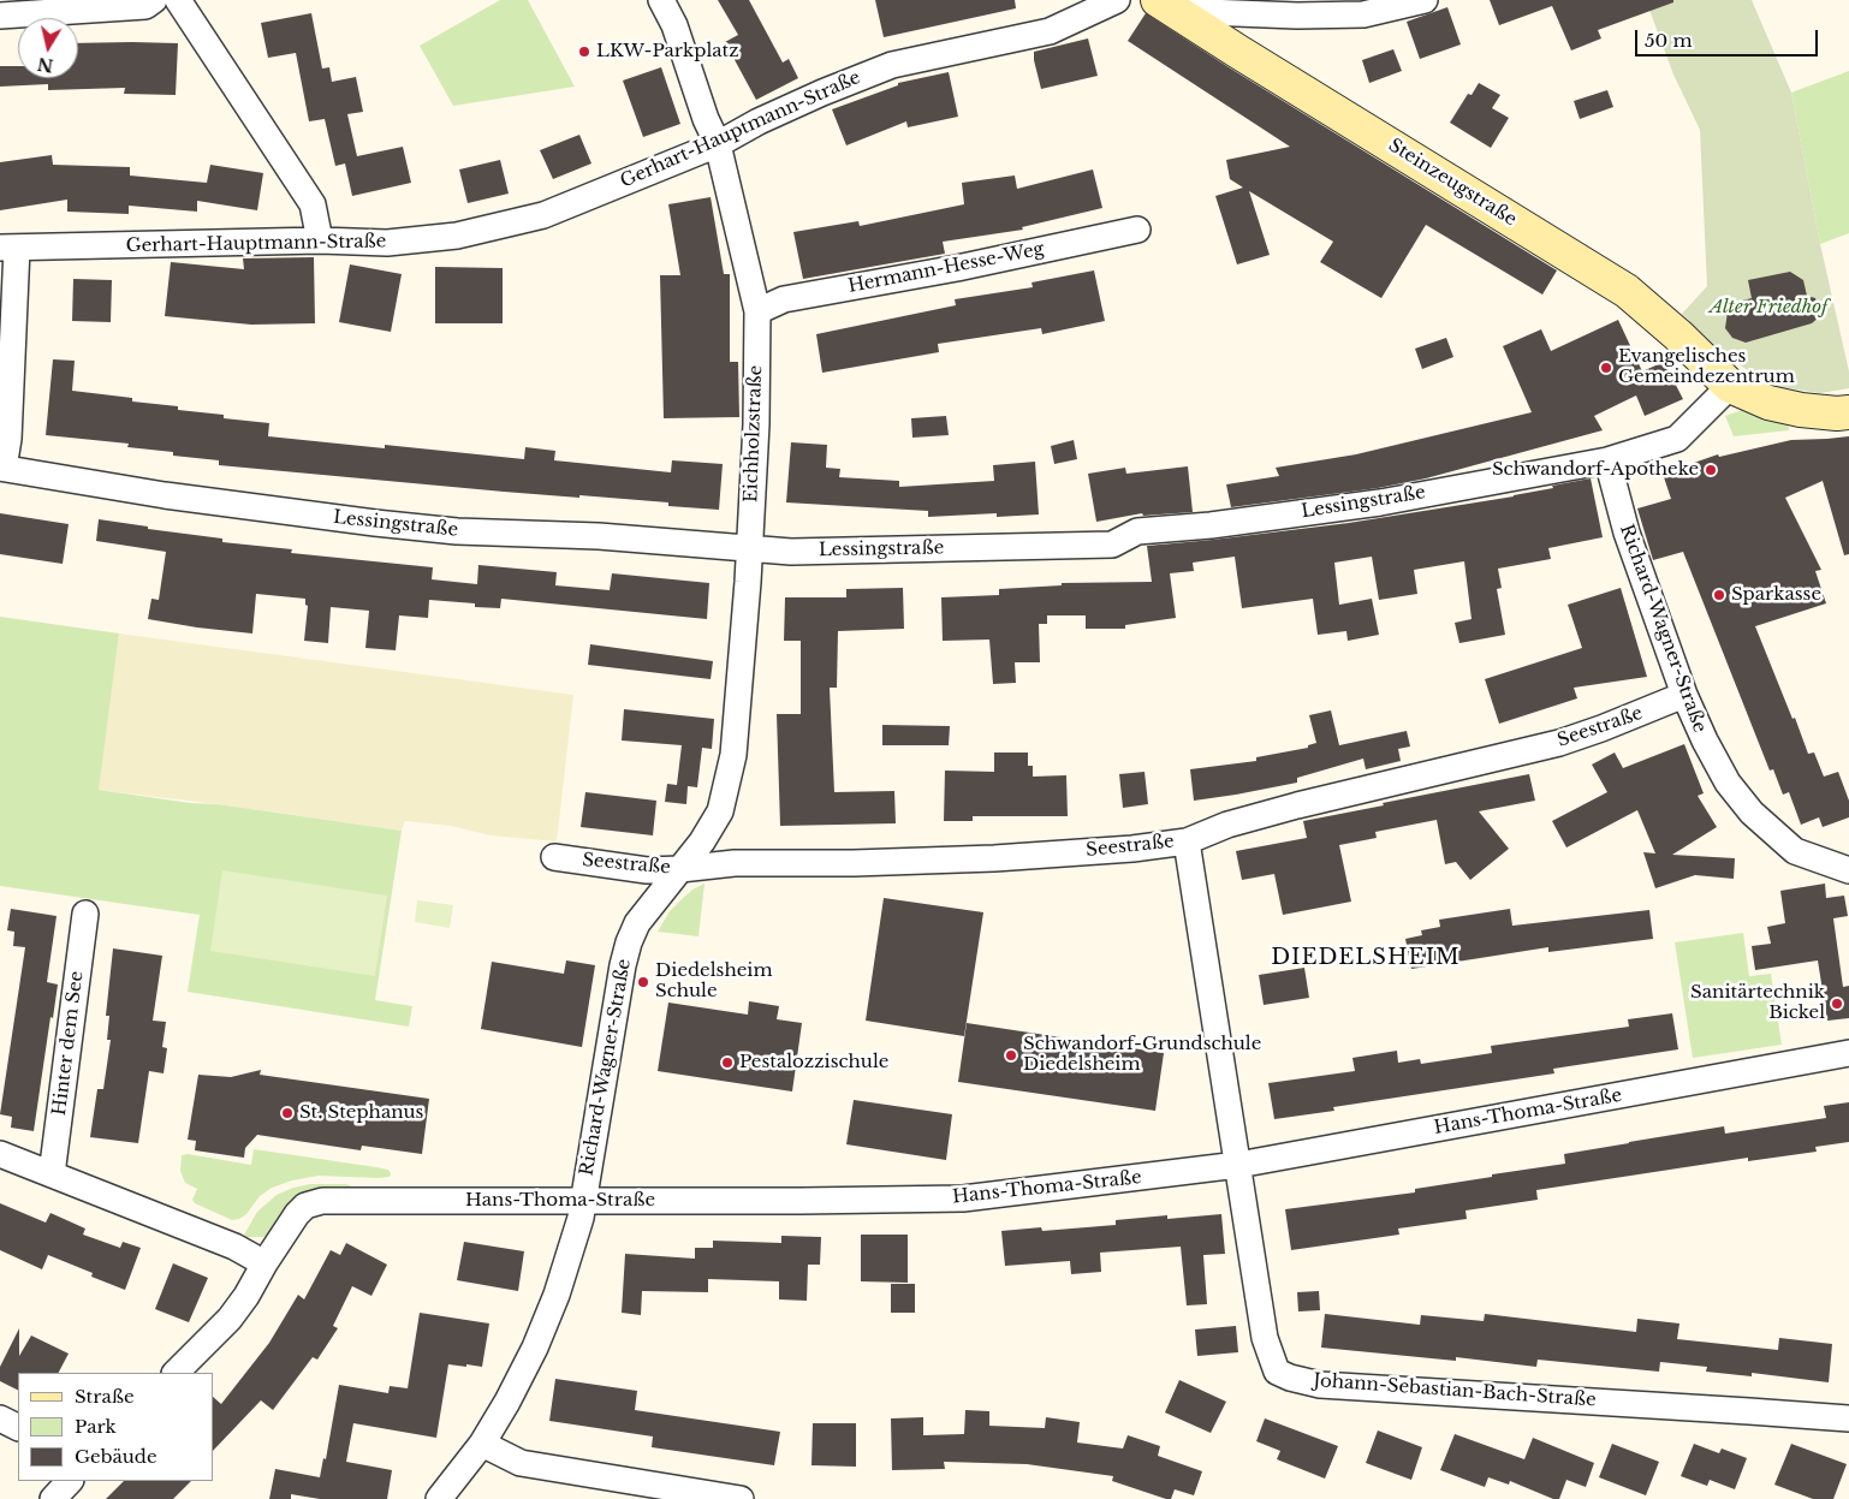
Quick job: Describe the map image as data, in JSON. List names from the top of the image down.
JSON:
{
  "streets": {
    "street": [
      "Gerhart-Hauptmann-Straße",
      "Steinzeugstraße",
      "Hermann-Hesse-Weg",
      "Eichholzstraße",
      "Lessingstraße",
      "Richard-Wagner-Straße",
      "Seestraße",
      "Hinter dem See",
      "Hans-Thoma-Straße",
      "Johann-Sebastian-Bach-Straße"
    ]
  },
  "crossings": [
    ["Gerhart-Hauptmann-Straße", "Eichholzstraße"],
    ["Gerhart-Hauptmann-Straße", "Lessingstraße"],
    ["Steinzeugstraße", "Lessingstraße"],
    ["Hermann-Hesse-Weg", "Eichholzstraße"],
    ["Eichholzstraße", "Lessingstraße"],
    ["Eichholzstraße", "Richard-Wagner-Straße"],
    ["Eichholzstraße", "Seestraße"],
    ["Lessingstraße", "Richard-Wagner-Straße"],
    ["Richard-Wagner-Straße", "Seestraße"],
    ["Richard-Wagner-Straße", "Hans-Thoma-Straße"],
    ["Seestraße", "Johann-Sebastian-Bach-Straße"],
    ["Hans-Thoma-Straße", "Johann-Sebastian-Bach-Straße"]
  ],
  "districts": ["DIEDELSHEIM"],
  "parks": ["Alter Friedhof"],
  "places": [
    "LKW-Parkplatz",
    "Evangelisches Gemeindezentrum",
    "Schwandorf-Apotheke",
    "Sparkasse",
    "Diedelsheim Schule",
    "Sanitärtechnik Bickel",
    "Schwandorf-Grundschule Diedelsheim",
    "Pestalozzischule",
    "St. Stephanus"
  ],
  "legend": ["Straße", "Park", "Gebäude"],
  "scale_bar": "50 m",
  "north": "bottom"
}
